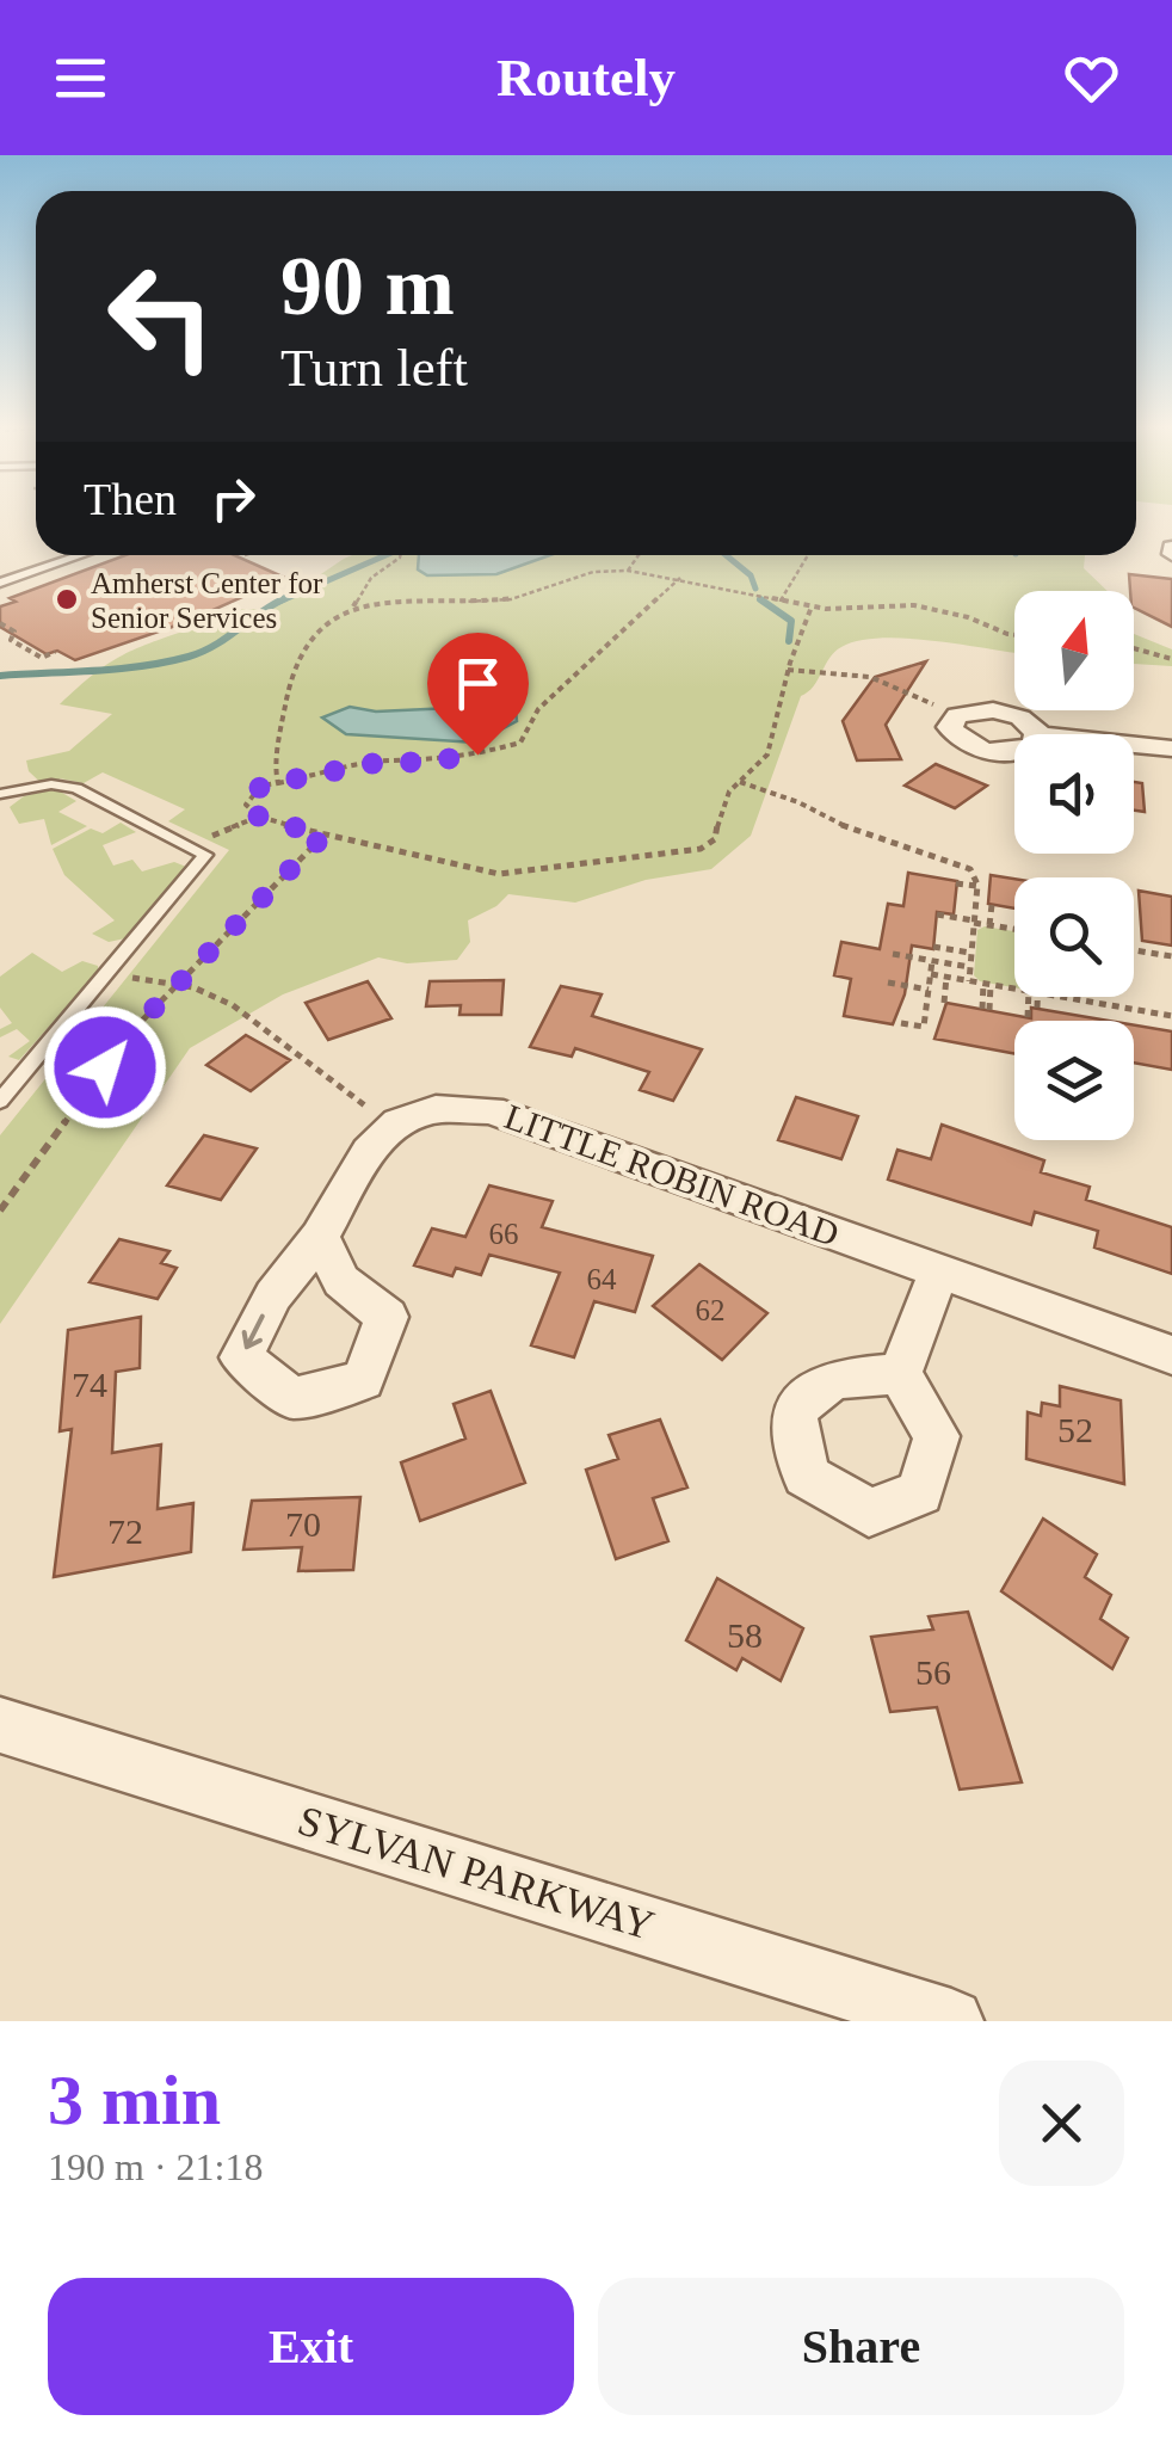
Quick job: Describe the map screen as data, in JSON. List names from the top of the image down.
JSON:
{
  "streets": {
    "street": ["LITTLE ROBIN ROAD", "SYLVAN PARKWAY"]
  },
  "places": ["Amherst Center for Senior Services"],
  "house_numbers": [
    "66",
    "64",
    "62",
    "74",
    "52",
    "70",
    "72",
    "58",
    "56"
  ],
  "north": "top",
  "page": {
    "header": "Routely",
    "turn": ["90 m", "Turn left"],
    "then": "Then",
    "heading": ["3 min", "190 m · 21:18"],
    "buttons": ["Exit", "Share"]
  }
}
